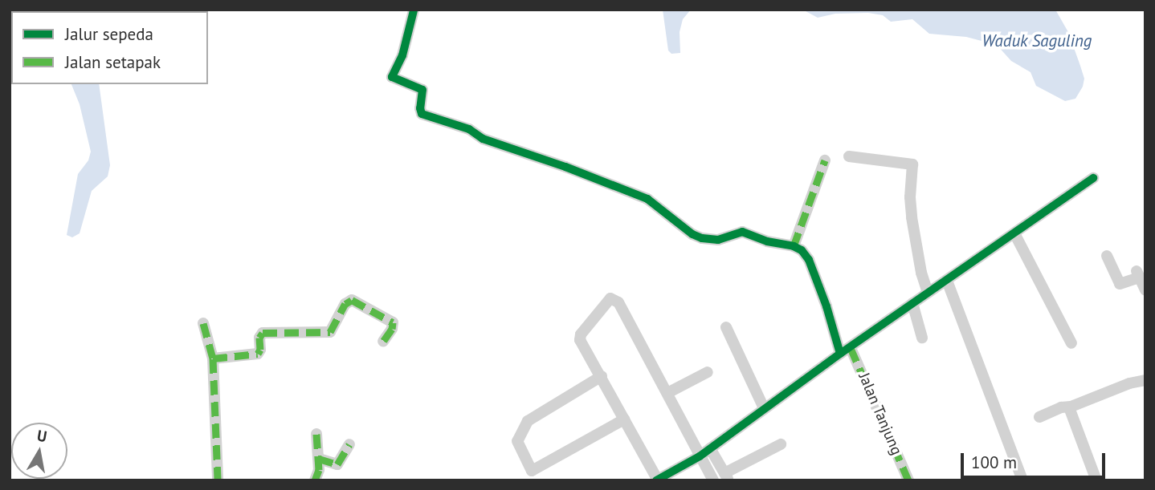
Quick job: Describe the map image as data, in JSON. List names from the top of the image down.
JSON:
{
  "streets": {
    "street": ["Jalan Tanjung"]
  },
  "water": ["Waduk Saguling"],
  "legend": ["Jalur sepeda", "Jalan setapak"],
  "scale_bar": "100 m",
  "north": "top"
}
